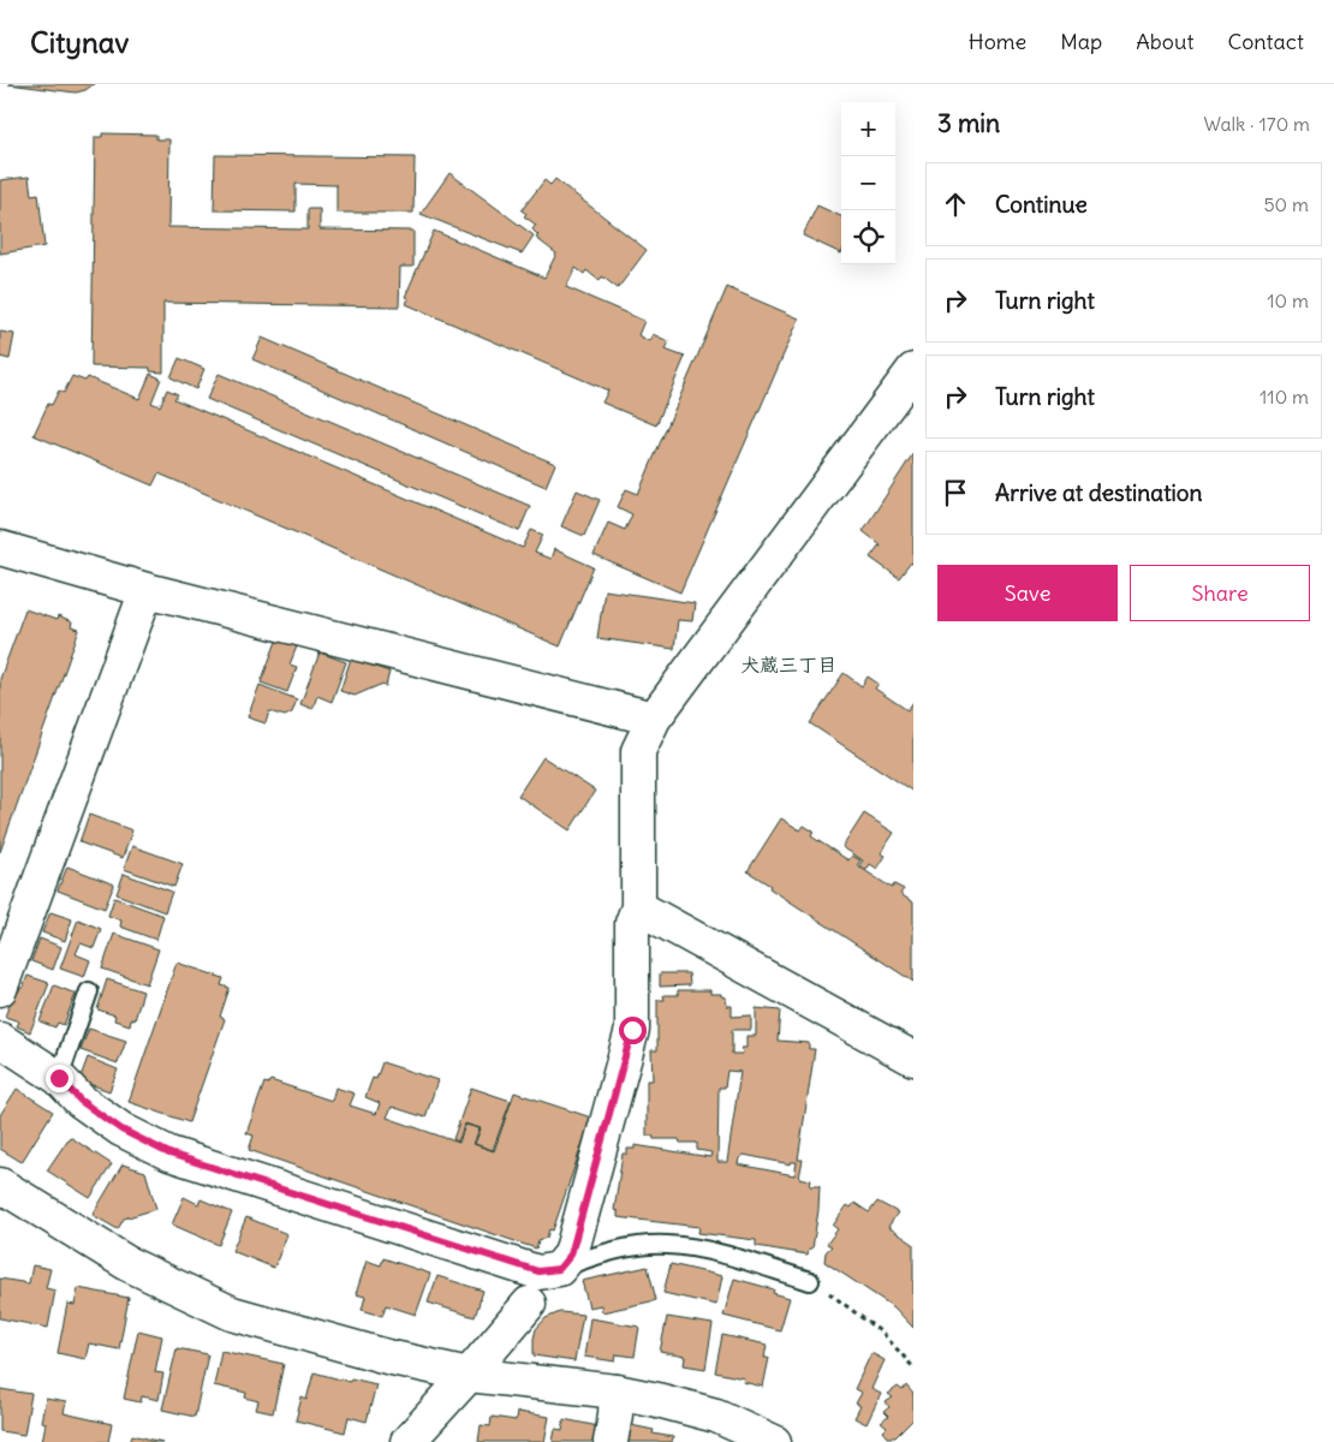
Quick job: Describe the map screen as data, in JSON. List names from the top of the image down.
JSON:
{
  "districts": ["犬蔵三丁目"],
  "page": {
    "header": "Citynav",
    "nav": [
      "Home",
      "Map",
      "About",
      "Contact"
    ],
    "heading": ["3 min", "Walk · 170 m"],
    "map_buttons": ["+", "−"],
    "list": [
      ["Continue", "50 m"],
      ["Turn right", "10 m"],
      ["Turn right", "110 m"],
      "Arrive at destination"
    ],
    "buttons": ["Save", "Share"]
  }
}
